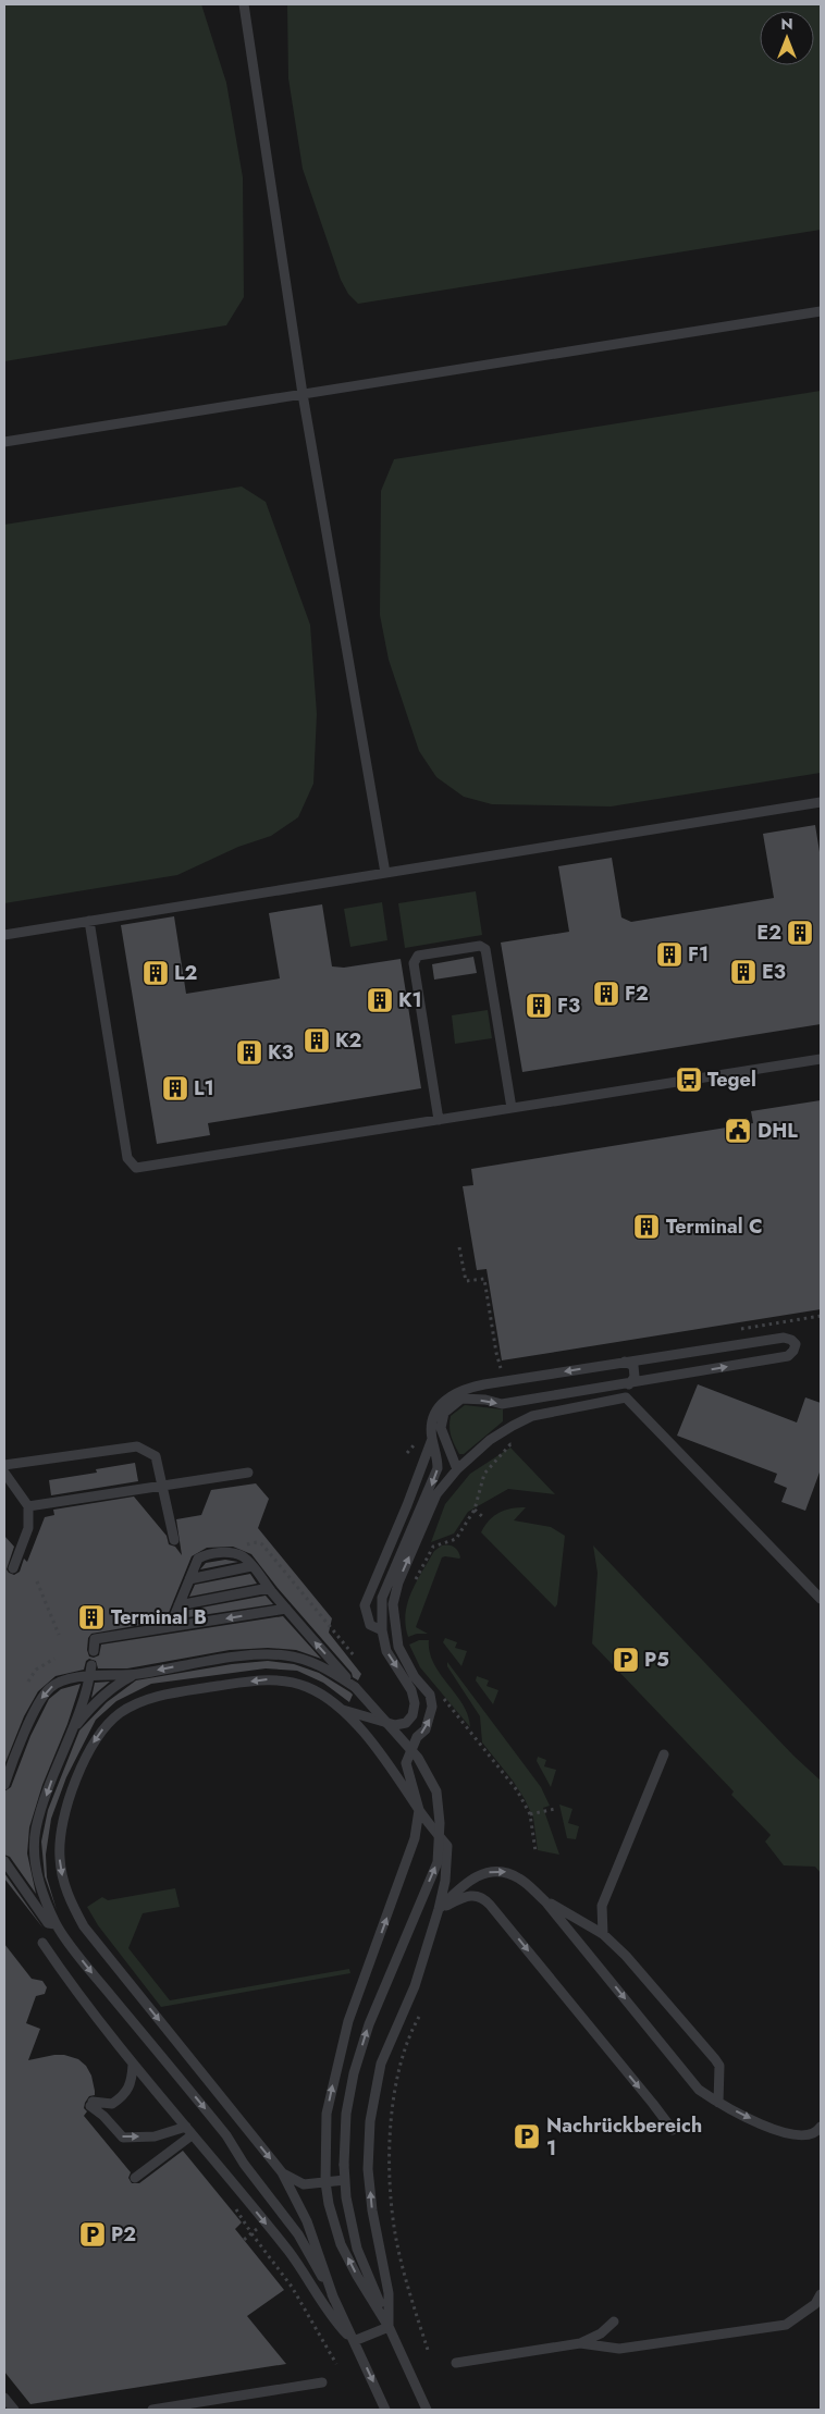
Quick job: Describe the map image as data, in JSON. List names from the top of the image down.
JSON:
{
  "places": {
    "building": [
      "E2",
      "F1",
      "E3",
      "L2",
      "F2",
      "K1",
      "F3",
      "K2",
      "K3",
      "L1",
      "Terminal C",
      "Terminal B"
    ],
    "bus stop": ["Tegel"],
    "public building": ["DHL"],
    "parking": ["P5", "Nachrückbereich 1", "P2"]
  },
  "north": "top"
}
